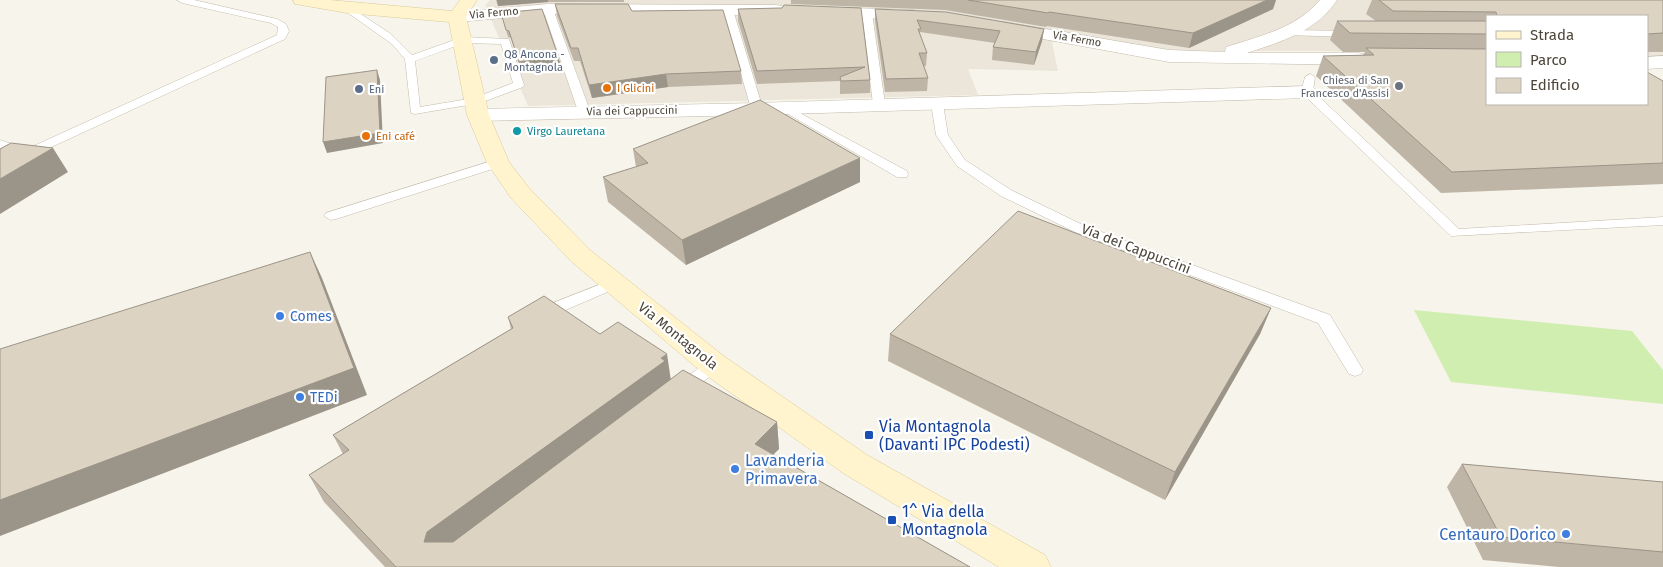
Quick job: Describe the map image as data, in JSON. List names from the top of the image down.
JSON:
{
  "streets": {
    "main road": ["Via Montagnola"],
    "street": ["Via Fermo", "Via dei Cappuccini"]
  },
  "crossings": [
    ["Via Fermo", "Via Montagnola"],
    ["Via dei Cappuccini", "Via Montagnola"]
  ],
  "places": {
    "other": [
      "Q8 Ancona - Montagnola",
      "Chiesa di San Francesco d'Assisi",
      "I Glicini",
      "Eni",
      "Virgo Lauretana",
      "Eni café",
      "Comes",
      "TEDi",
      "Lavanderia Primavera",
      "Centauro Dorico"
    ],
    "transit": ["Via Montagnola (Davanti IPC Podesti)", "1^ Via della Montagnola"]
  },
  "legend": ["Strada", "Parco", "Edificio"]
}
